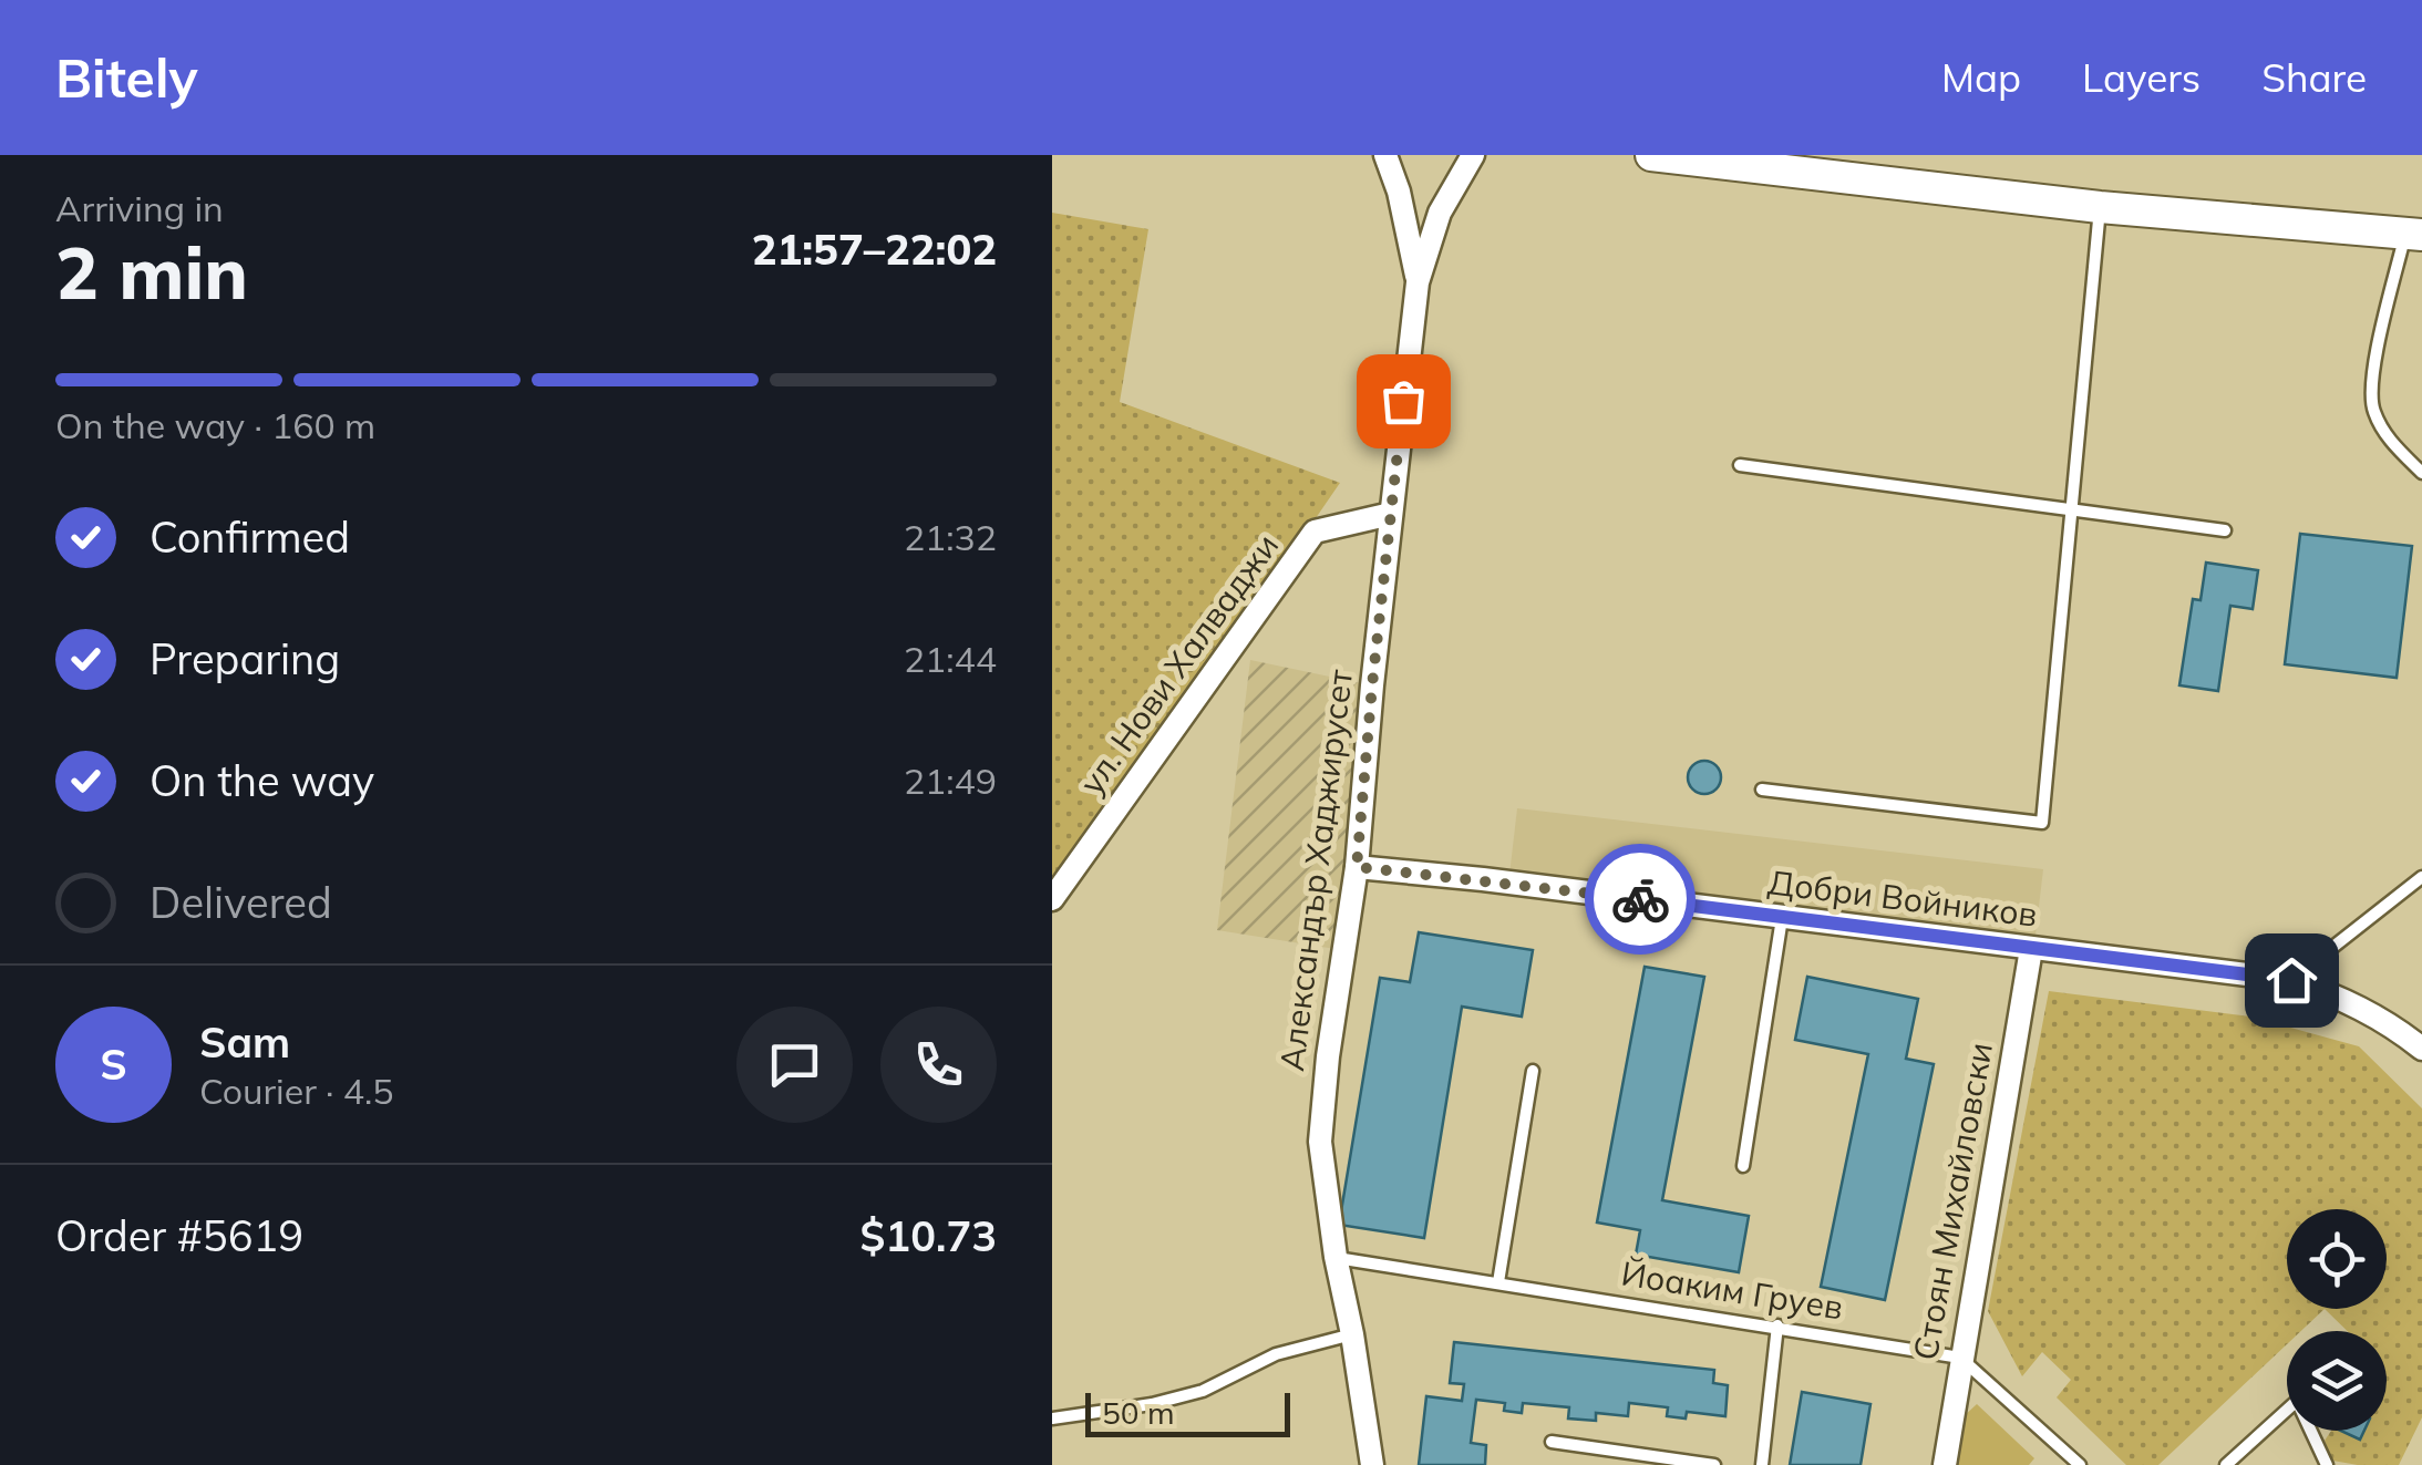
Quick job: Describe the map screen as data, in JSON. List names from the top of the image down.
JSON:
{
  "streets": {
    "street": [
      "ул. Нови Халваджи",
      "Александър Хаджирусет",
      "Добри Войников",
      "Стоян Михайловски"
    ],
    "lane": ["Йоаким Груев"]
  },
  "crossings": [
    ["ул. Нови Халваджи", "Александър Хаджирусет"],
    ["Александър Хаджирусет", "Добри Войников"],
    ["Александър Хаджирусет", "Йоаким Груев"],
    ["Добри Войников", "Стоян Михайловски"],
    ["Стоян Михайловски", "Йоаким Груев"]
  ],
  "scale_bar": "50 m",
  "page": {
    "header": "Bitely",
    "nav": ["Map", "Layers", "Share"],
    "heading": ["2 min", "Arriving in", "21:57–22:02"],
    "panel": [
      "Sam",
      "Courier · 4.5",
      "Order #5619",
      "$10.73"
    ],
    "bar": "On the way · 160 m",
    "list": [
      ["Confirmed", "21:32"],
      ["Preparing", "21:44"],
      ["On the way", "21:49"],
      "Delivered"
    ],
    "round": "S",
    "scale": "50 m"
  }
}
